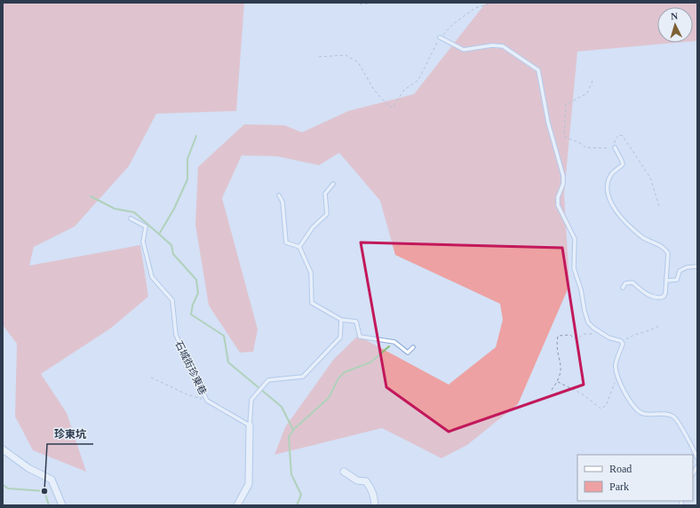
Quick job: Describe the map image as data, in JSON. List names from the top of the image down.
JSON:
{
  "streets": {
    "lane": ["石城街珍東巷"]
  },
  "places": ["珍東坑"],
  "legend": ["Road", "Park"],
  "north": "top"
}
